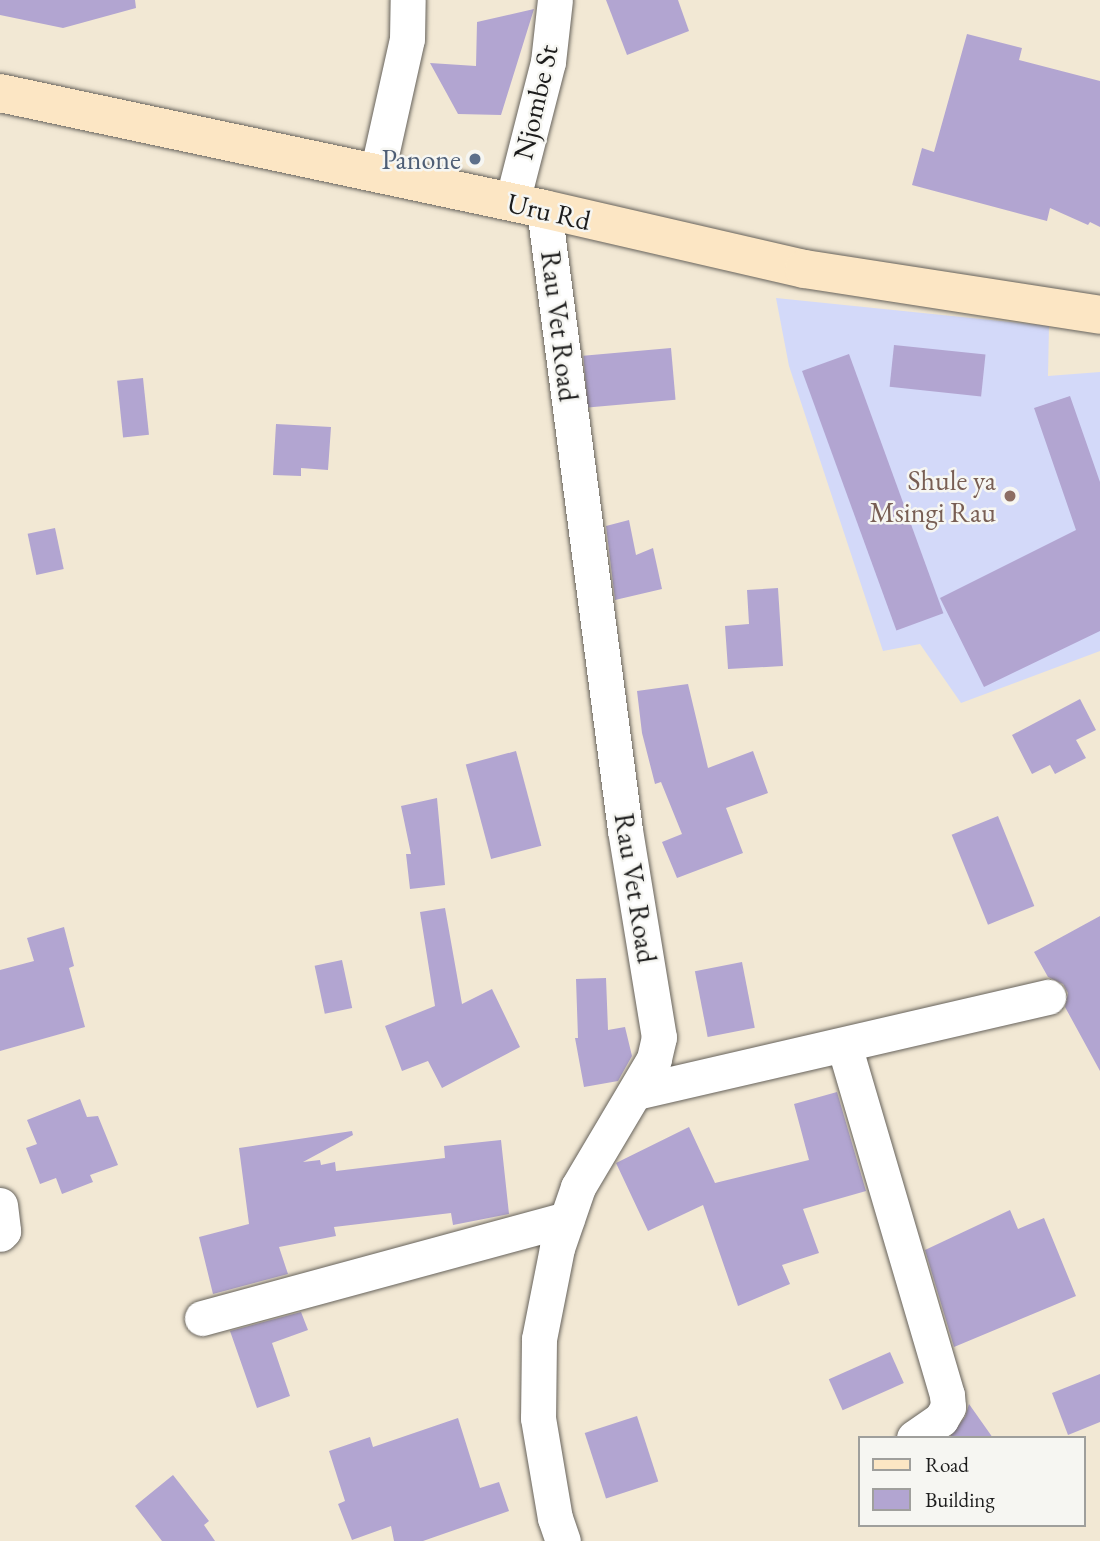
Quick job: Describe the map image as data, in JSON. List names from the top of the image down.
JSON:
{
  "streets": {
    "street": ["Njombe St", "Uru Rd", "Rau Vet Road"]
  },
  "crossings": [
    ["Njombe St", "Uru Rd"],
    ["Njombe St", "Rau Vet Road"],
    ["Uru Rd", "Rau Vet Road"]
  ],
  "places": ["Panone", "Shule ya Msingi Rau"],
  "legend": ["Road", "Building"]
}
